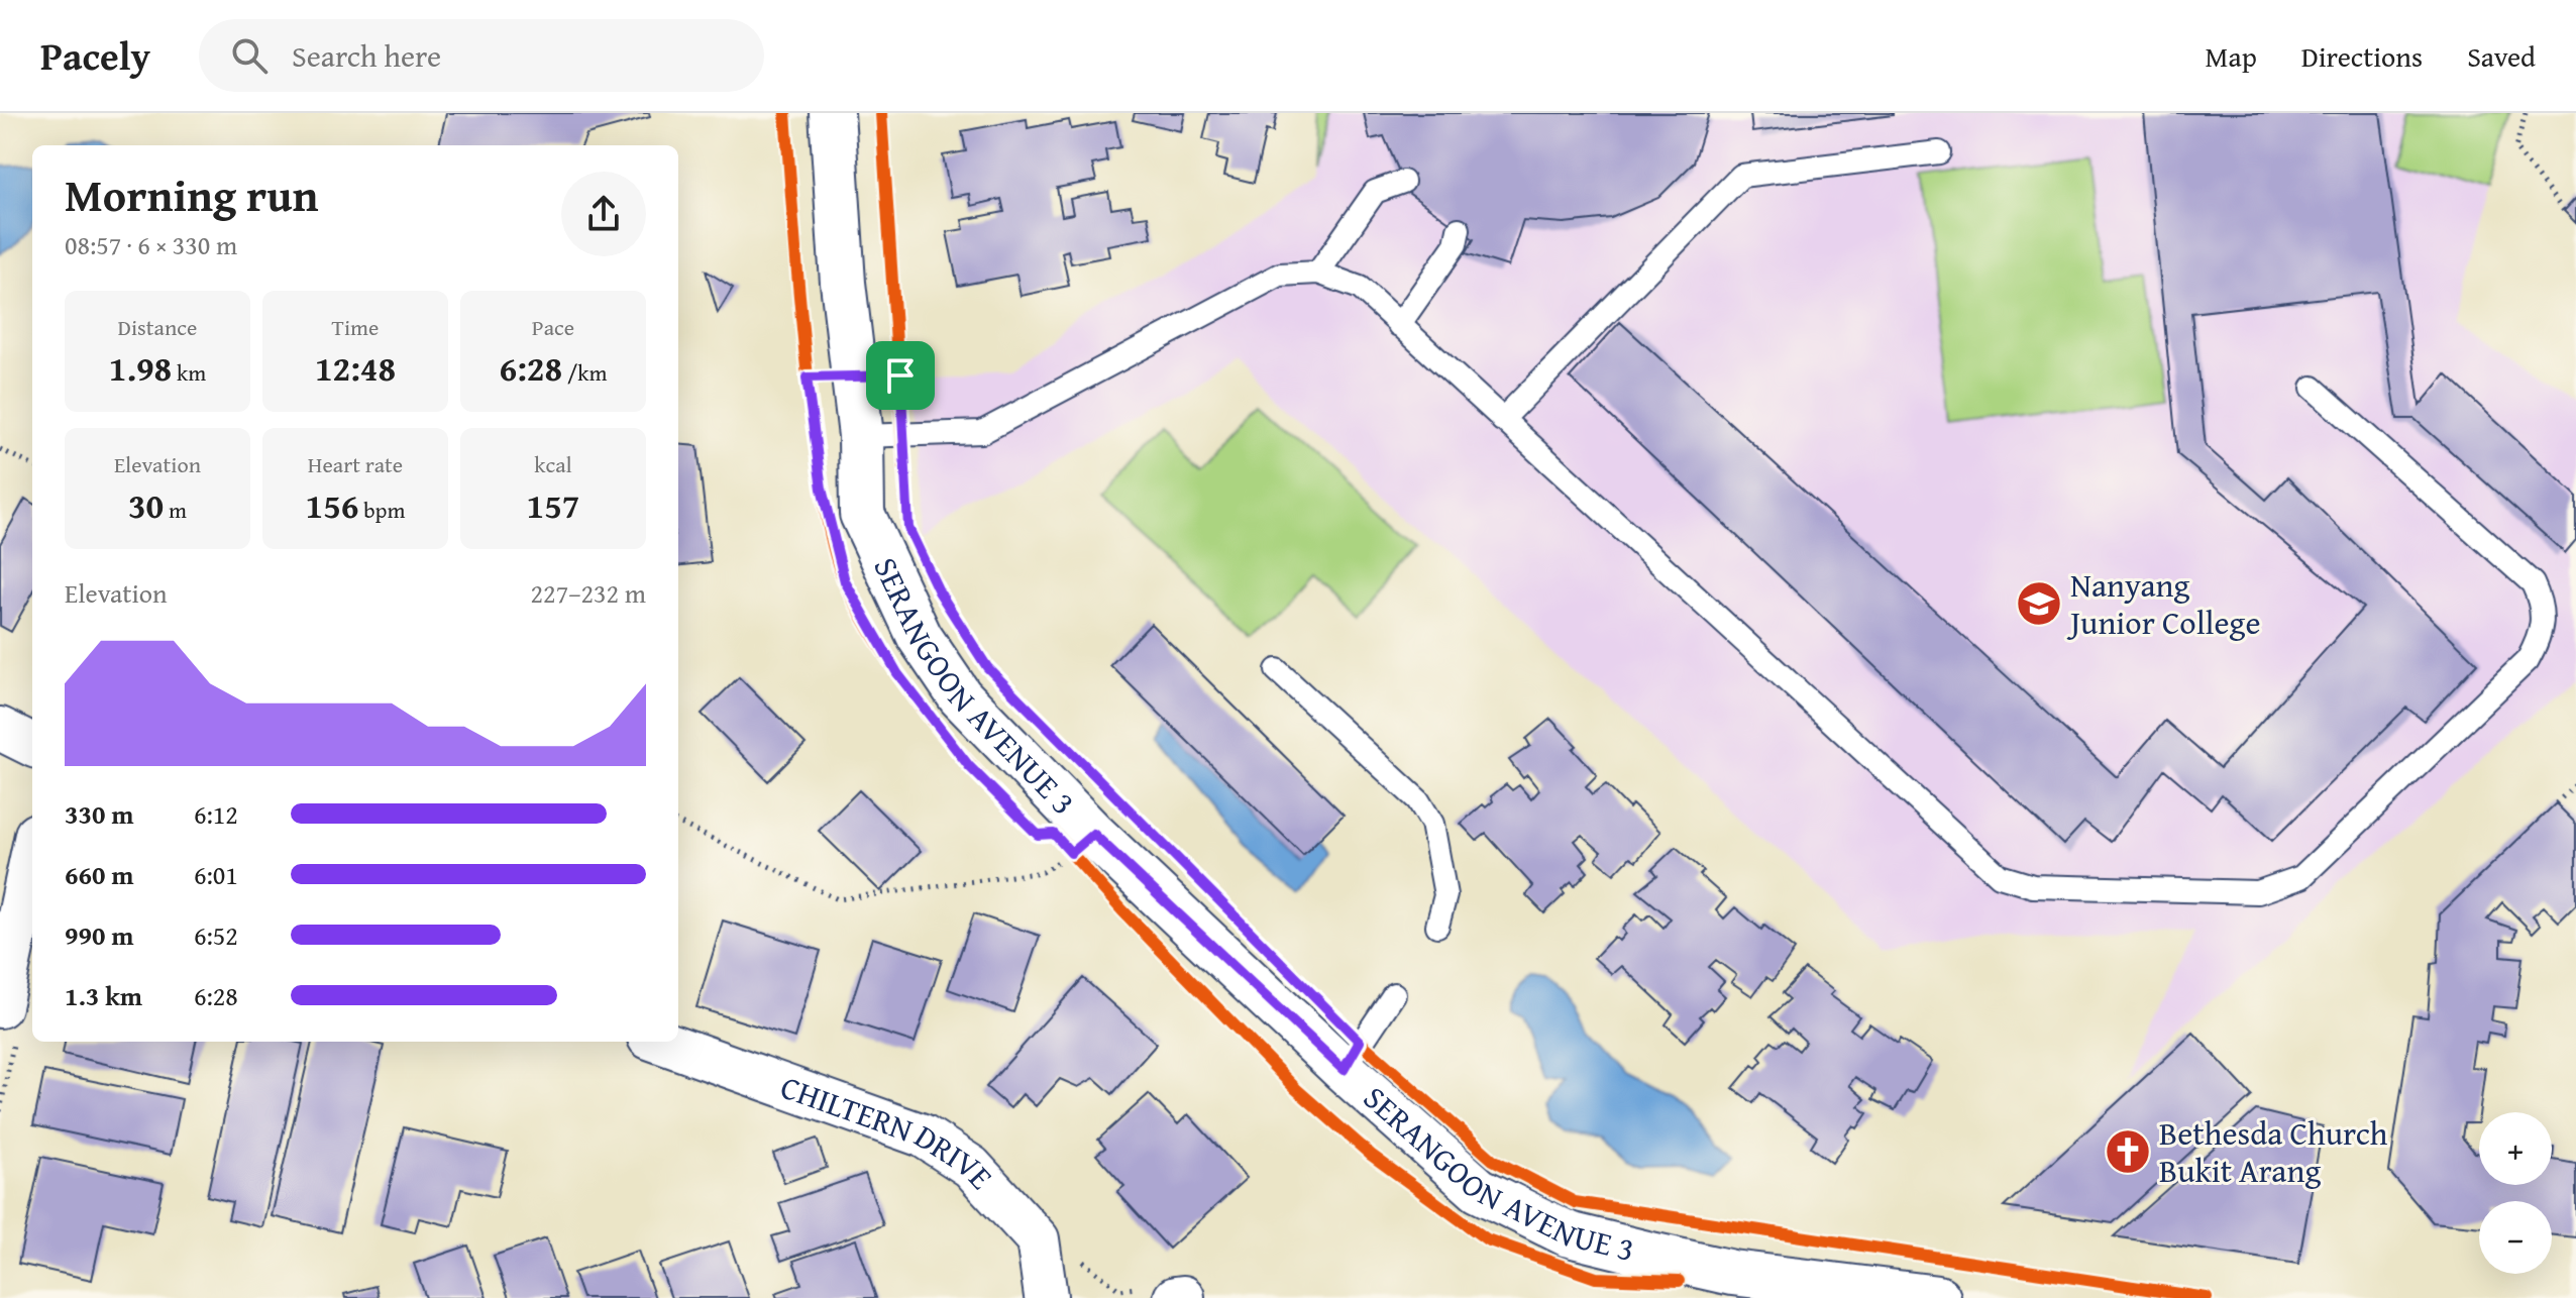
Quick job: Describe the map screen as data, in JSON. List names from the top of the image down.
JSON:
{
  "streets": {
    "street": ["SERANGOON AVENUE 3", "CHILTERN DRIVE"]
  },
  "places": {
    "school or university": ["Nanyang Junior College"],
    "church": ["Bethesda Church Bukit Arang"]
  },
  "page": {
    "header": "Pacely",
    "search": "Search here",
    "nav": ["Map", "Directions", "Saved"],
    "heading": ["Morning run", "08:57 · 6 × 330 m"],
    "stats": [
      ["Distance", "1.98 km"],
      ["Time", "12:48"],
      ["Pace", "6:28 /km"],
      ["Elevation", "30 m"],
      ["Heart rate", "156 bpm"],
      ["kcal", "157"]
    ],
    "chart": ["Elevation", "227–232 m"],
    "list": [
      {
        "name": "330 m",
        "note": "6:12"
      },
      {
        "name": "660 m",
        "note": "6:01"
      },
      {
        "name": "990 m",
        "note": "6:52"
      },
      {
        "name": "1.3 km",
        "note": "6:28"
      }
    ],
    "map_buttons": ["+", "−"]
  }
}
